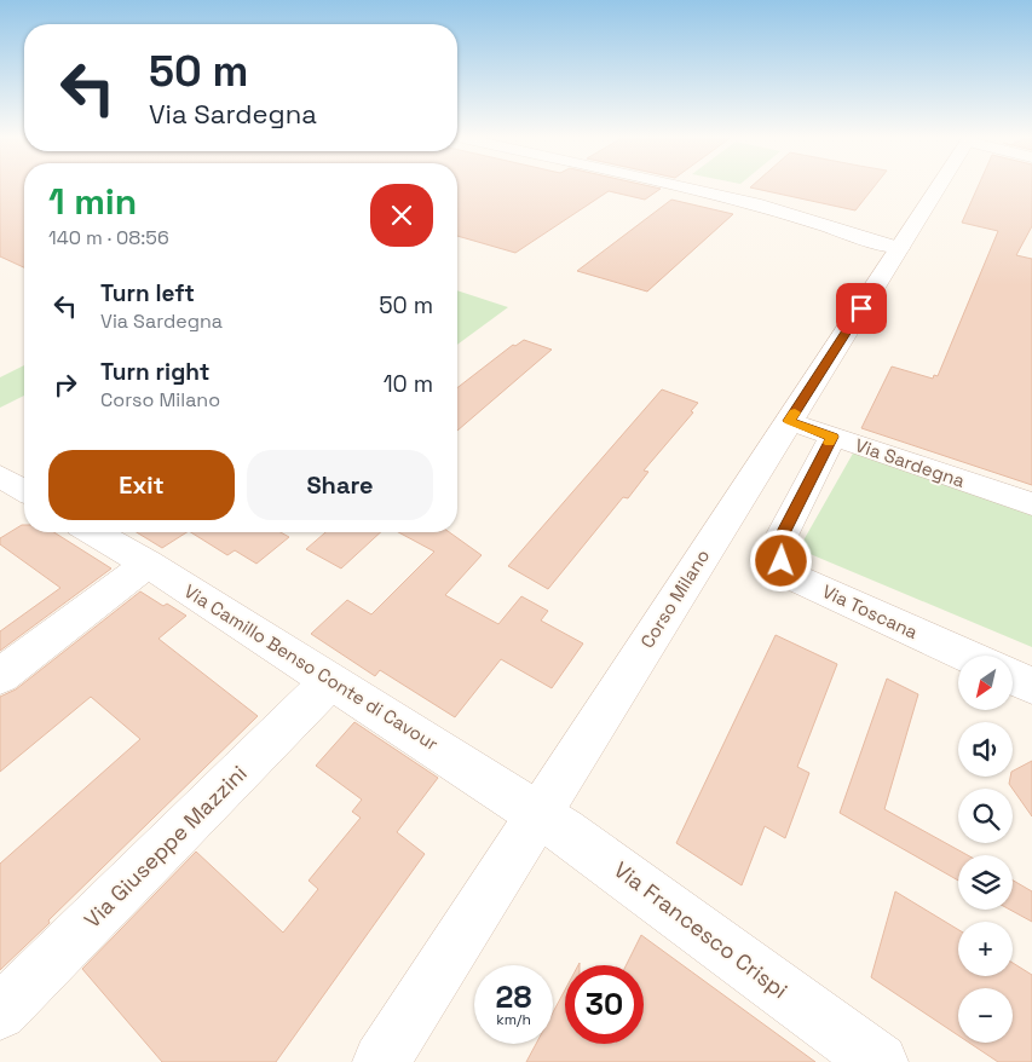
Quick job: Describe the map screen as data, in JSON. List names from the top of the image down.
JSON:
{
  "streets": {
    "street": [
      "Via Sardegna",
      "Corso Milano",
      "Via Toscana",
      "Via Camillo Benso Conte di Cavour",
      "Via Giuseppe Mazzini",
      "Via Francesco Crispi"
    ]
  },
  "crossings": [
    ["Via Sardegna", "Corso Milano"],
    ["Via Sardegna", "Via Toscana"],
    ["Corso Milano", "Via Camillo Benso Conte di Cavour"],
    ["Corso Milano", "Via Francesco Crispi"],
    ["Via Camillo Benso Conte di Cavour", "Via Giuseppe Mazzini"],
    ["Via Camillo Benso Conte di Cavour", "Via Francesco Crispi"]
  ],
  "north": "bottom left",
  "page": {
    "turn": ["50 m", "Via Sardegna"],
    "heading": ["1 min", "140 m · 08:56"],
    "list": [
      {
        "name": "Turn left",
        "note": "Via Sardegna",
        "value": "50 m"
      },
      {
        "name": "Turn right",
        "note": "Corso Milano",
        "value": "10 m"
      }
    ],
    "buttons": ["Exit", "Share"],
    "map_buttons": ["+", "−"],
    "speed": "28 km/h",
    "limit": "30"
  }
}
